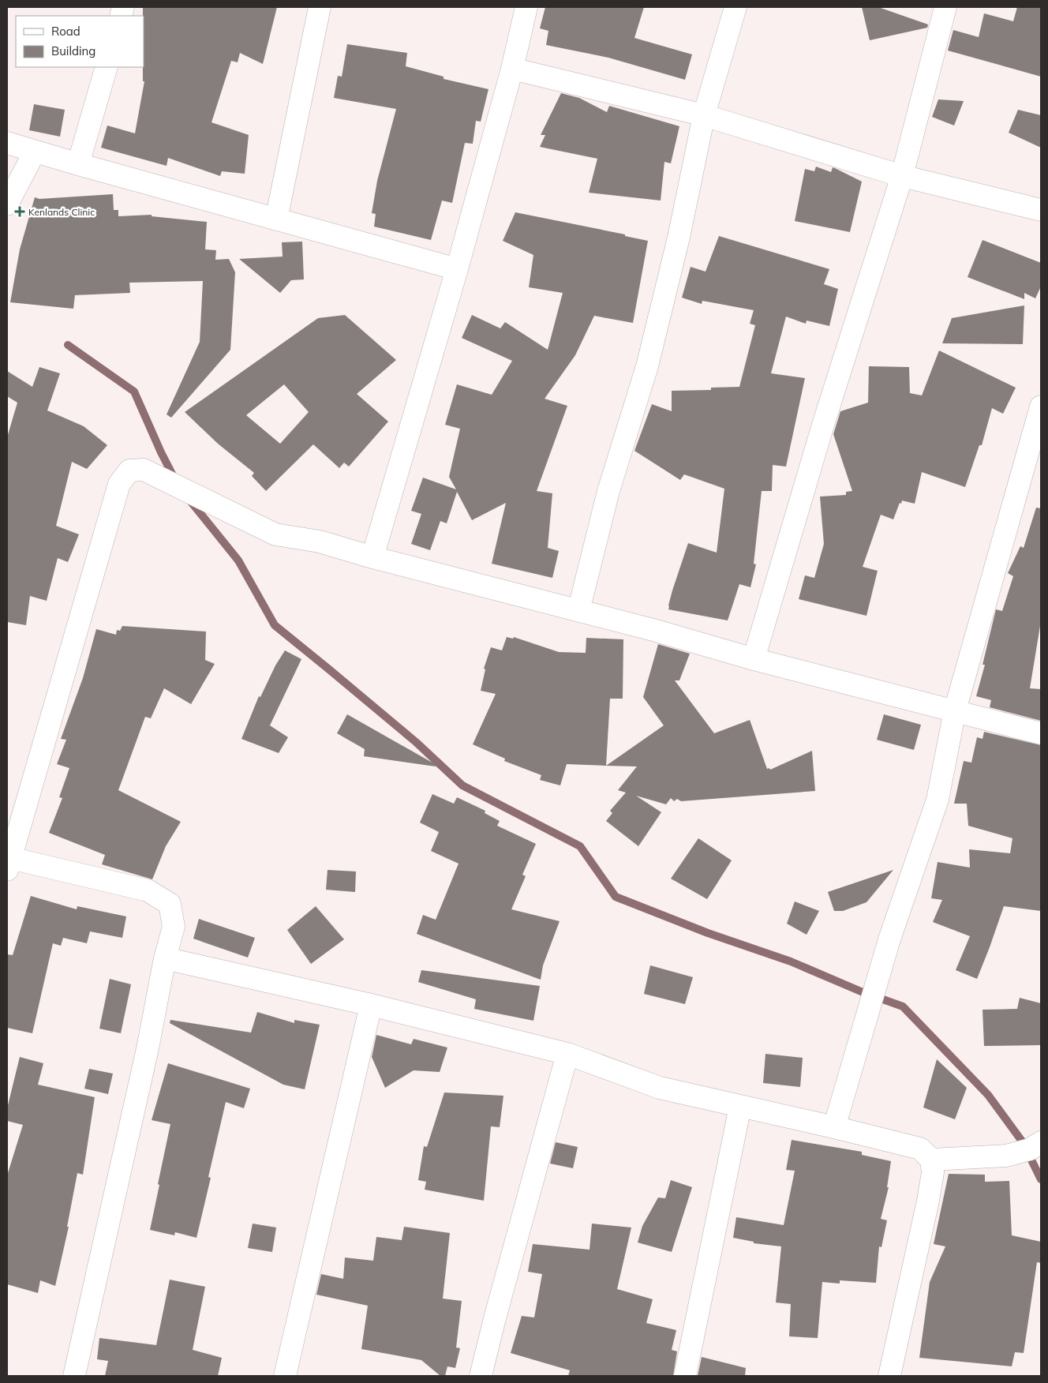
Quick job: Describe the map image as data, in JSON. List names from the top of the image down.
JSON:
{
  "places": {
    "health": ["Kenlands Clinic"]
  },
  "legend": ["Road", "Building"]
}
